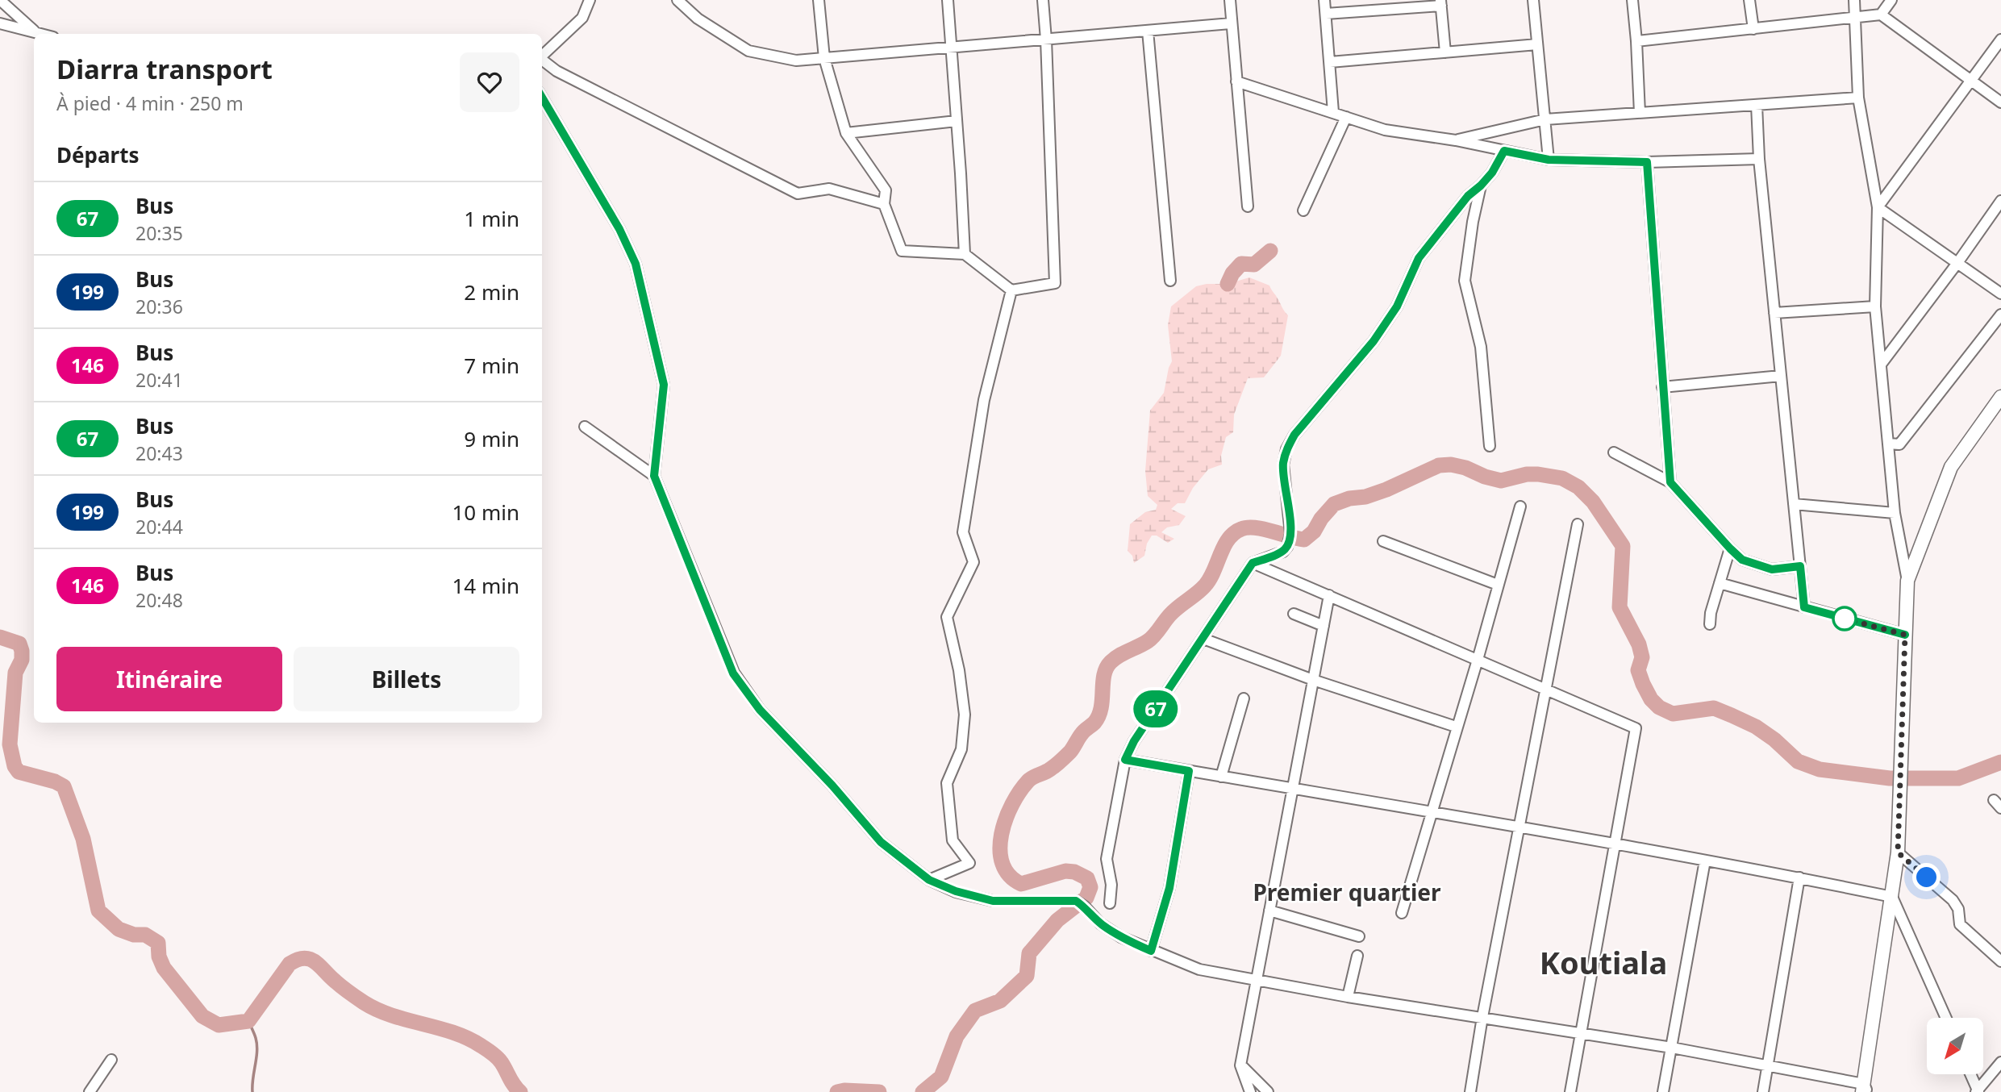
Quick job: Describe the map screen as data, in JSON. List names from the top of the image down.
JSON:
{
  "districts": ["Premier quartier", "Koutiala"],
  "lines": ["bus line 67"],
  "north": "bottom left",
  "page": {
    "on_map": "67",
    "heading": [
      ["Diarra transport", "À pied · 4 min · 250 m"],
      "Départs"
    ],
    "list": [
      {
        "mark": "67",
        "name": "Bus",
        "note": "20:35",
        "value": "1 min"
      },
      {
        "mark": "199",
        "name": "Bus",
        "note": "20:36",
        "value": "2 min"
      },
      {
        "mark": "146",
        "name": "Bus",
        "note": "20:41",
        "value": "7 min"
      },
      {
        "mark": "67",
        "name": "Bus",
        "note": "20:43",
        "value": "9 min"
      },
      {
        "mark": "199",
        "name": "Bus",
        "note": "20:44",
        "value": "10 min"
      },
      {
        "mark": "146",
        "name": "Bus",
        "note": "20:48",
        "value": "14 min"
      }
    ],
    "buttons": ["Itinéraire", "Billets"]
  }
}
